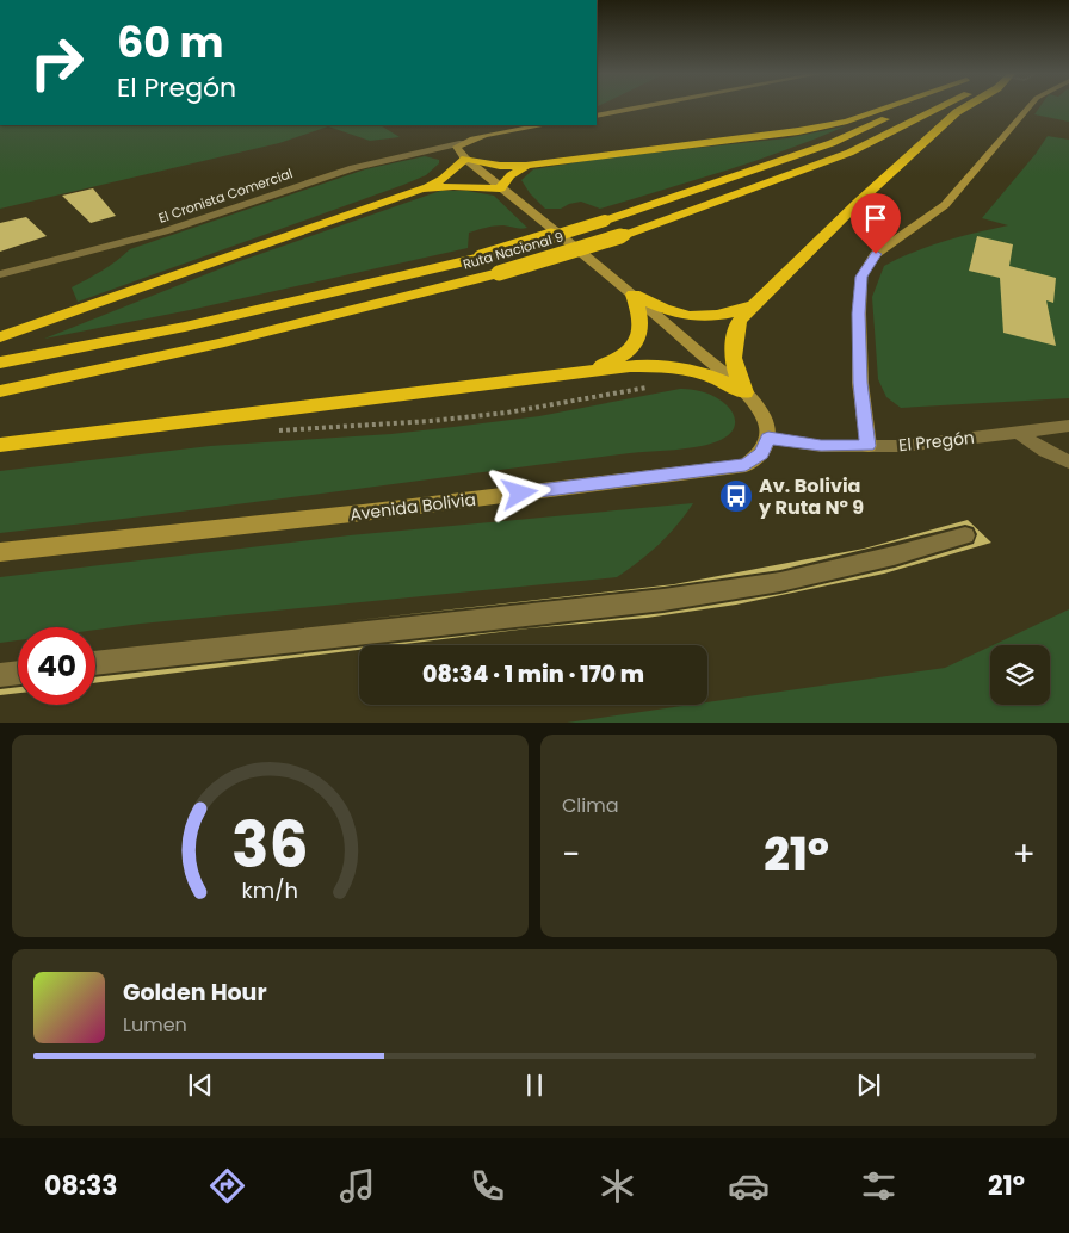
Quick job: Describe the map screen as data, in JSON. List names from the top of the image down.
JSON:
{
  "streets": {
    "highway": ["Ruta Nacional 9"],
    "street": ["El Cronista Comercial", "El Pregón", "Avenida Bolivia"]
  },
  "crossings": [
    ["El Pregón", "Avenida Bolivia"]
  ],
  "places": {
    "bus stop": ["Av. Bolivia y Ruta N° 9"]
  },
  "page": {
    "turn": ["60 m", "El Pregón"],
    "limit": "40",
    "trip": "08:34 · 1 min · 170 m",
    "tile": "Clima",
    "heat": ["−", "21°", "+"],
    "song": ["Golden Hour", "Lumen"],
    "tabs": ["08:33", "21°"],
    "gauge": ["36", "km/h"]
  }
}
